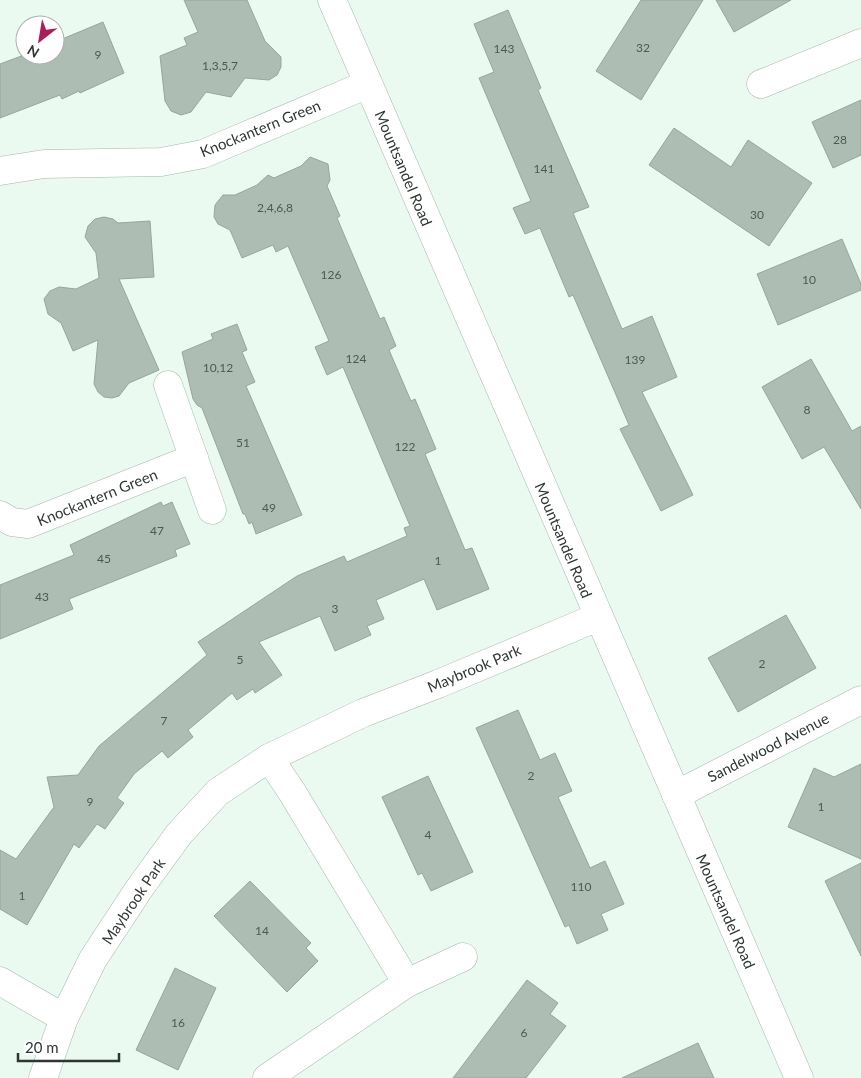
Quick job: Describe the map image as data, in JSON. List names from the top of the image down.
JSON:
{
  "streets": {
    "street": [
      "Knockantern Green",
      "Mountsandel Road",
      "Maybrook Park",
      "Sandelwood Avenue"
    ]
  },
  "crossings": [
    ["Knockantern Green", "Mountsandel Road"],
    ["Mountsandel Road", "Maybrook Park"],
    ["Mountsandel Road", "Sandelwood Avenue"]
  ],
  "house_numbers": [
    "32",
    "143",
    "9",
    "1,3,5,7",
    "28",
    "141",
    "2,4,6,8",
    "30",
    "126",
    "10",
    "124",
    "139",
    "10,12",
    "8",
    "51",
    "122",
    "49",
    "47",
    "45",
    "1",
    "43",
    "3",
    "5",
    "2",
    "7",
    "2",
    "9",
    "1",
    "4",
    "110",
    "1",
    "14",
    "16",
    "6"
  ],
  "scale_bar": "20 m",
  "north": "bottom left"
}
